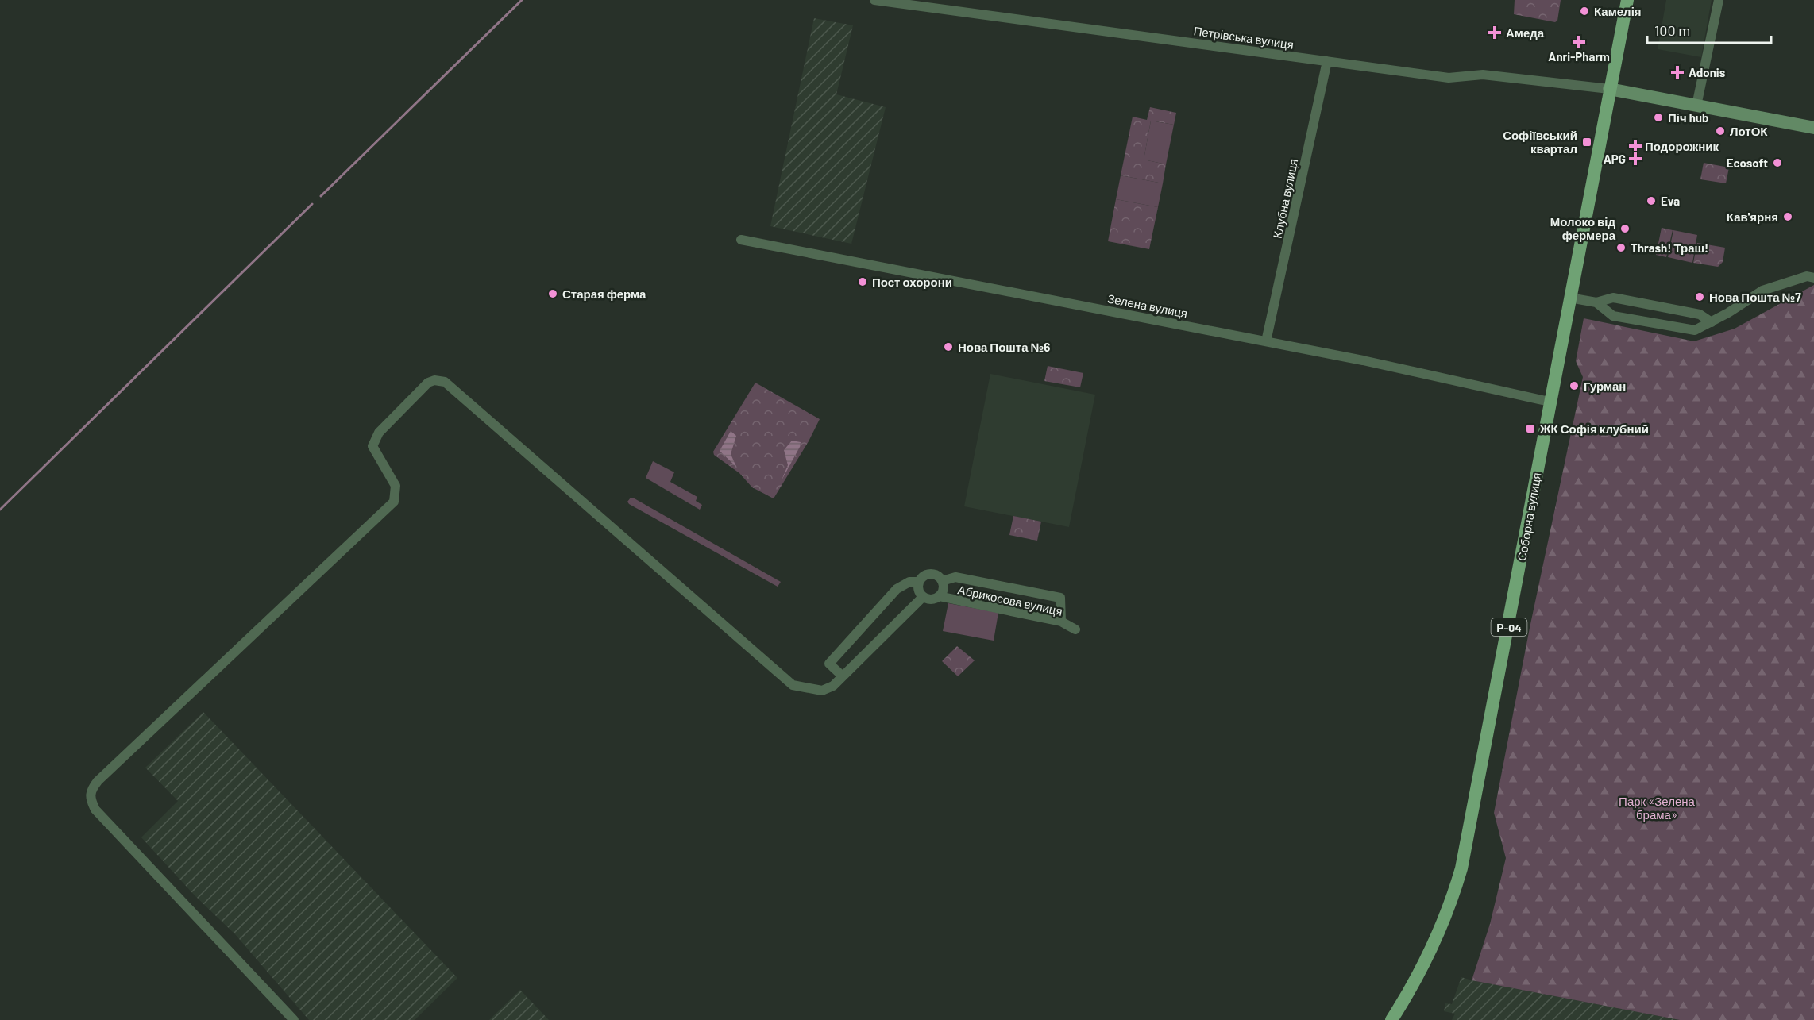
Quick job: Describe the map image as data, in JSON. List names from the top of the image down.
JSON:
{
  "streets": {
    "main road": ["Соборна вулиця", "Р-04"],
    "street": [
      "Петрівська вулиця",
      "Клубна вулиця",
      "Зелена вулиця",
      "Абрикосова вулиця"
    ]
  },
  "crossings": [
    ["Петрівська вулиця", "Клубна вулиця"],
    ["Петрівська вулиця", "Соборна вулиця"],
    ["Клубна вулиця", "Зелена вулиця"],
    ["Зелена вулиця", "Соборна вулиця"]
  ],
  "parks": ["Парк «Зелена брама»"],
  "places": {
    "other": [
      "Камелія",
      "Піч hub",
      "ЛотОК",
      "Ecosoft",
      "Eva",
      "Кав'ярня",
      "Молоко від фермера",
      "Thrash! Траш!",
      "Пост охорони",
      "Старая ферма",
      "Нова Пошта №7",
      "Нова Пошта №6",
      "Гурман"
    ],
    "health": [
      "Амеда",
      "Anri-Pharm",
      "Adonis",
      "Подорожник",
      "APG"
    ],
    "transit": ["Софіївський квартал", "ЖК Софія клубний"]
  },
  "scale_bar": "100 m"
}
